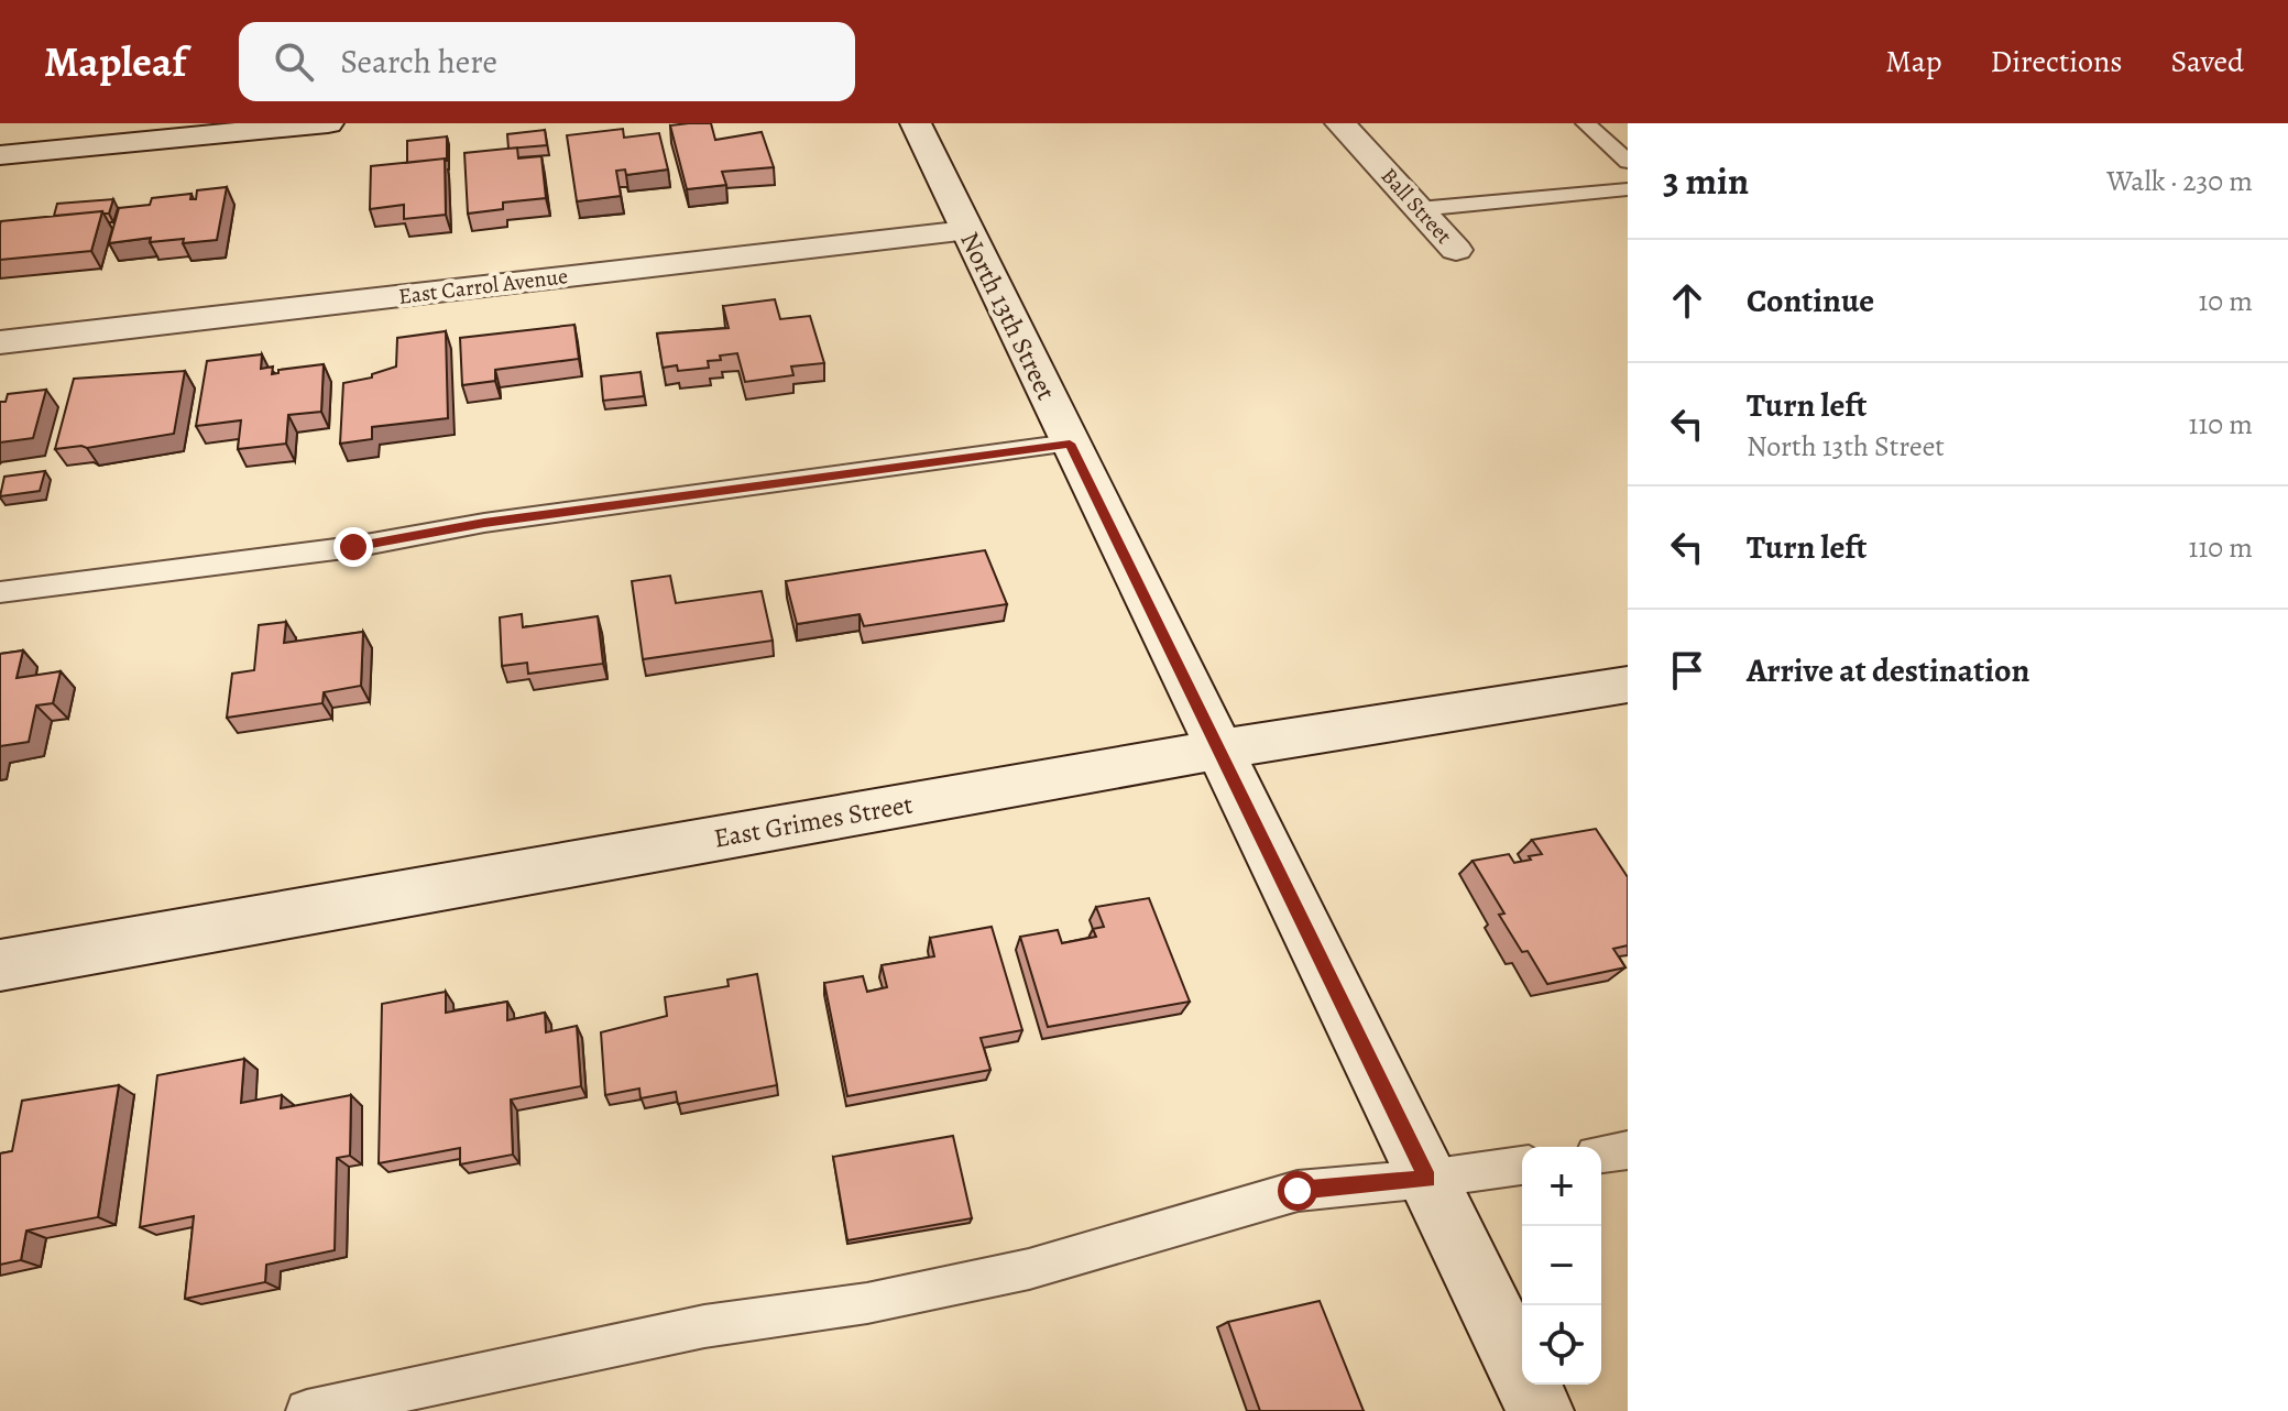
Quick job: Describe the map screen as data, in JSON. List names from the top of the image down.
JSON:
{
  "streets": {
    "street": [
      "Ball Street",
      "East Carrol Avenue",
      "North 13th Street",
      "East Grimes Street"
    ]
  },
  "crossings": [
    ["East Carrol Avenue", "North 13th Street"],
    ["North 13th Street", "East Grimes Street"]
  ],
  "page": {
    "header": "Mapleaf",
    "search": "Search here",
    "nav": ["Map", "Directions", "Saved"],
    "heading": ["3 min", "Walk · 230 m"],
    "list": [
      ["Continue", "10 m"],
      ["Turn left", "North 13th Street", "110 m"],
      ["Turn left", "110 m"],
      "Arrive at destination"
    ],
    "map_buttons": ["+", "−"]
  }
}
